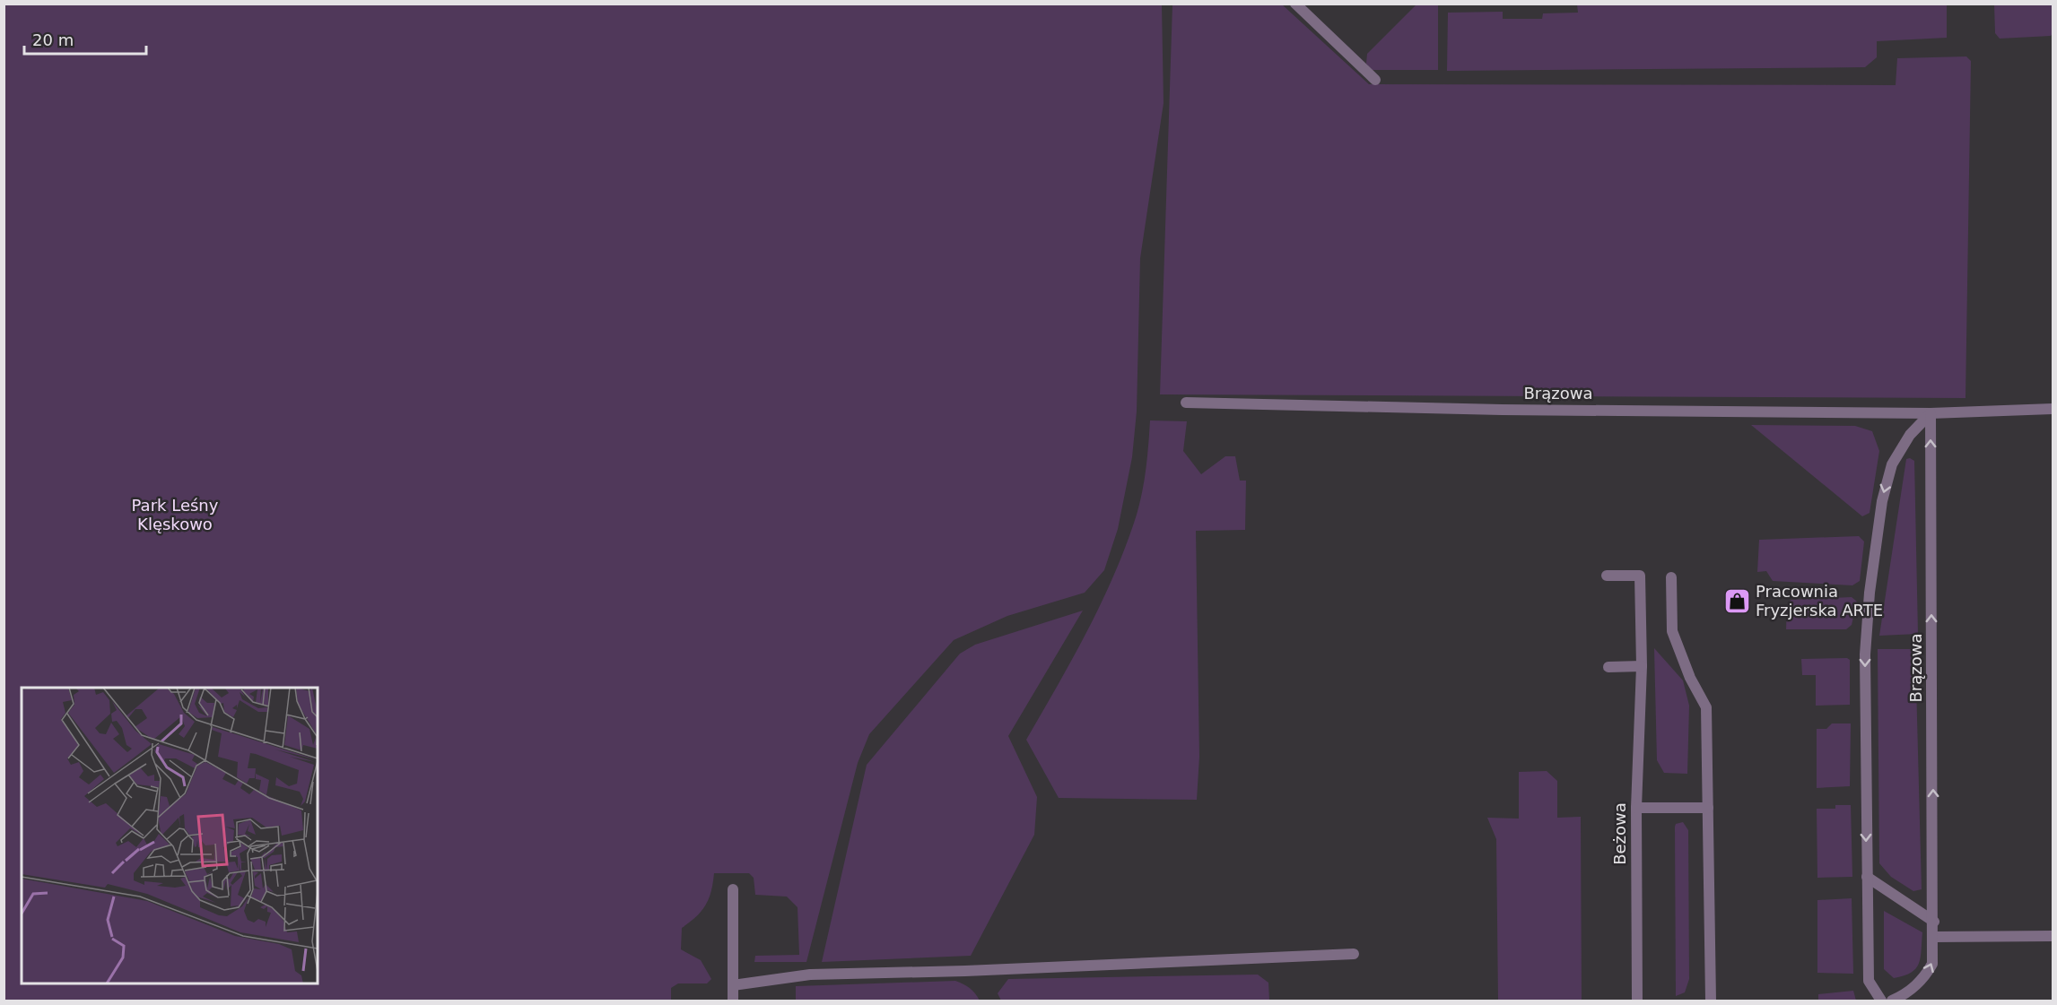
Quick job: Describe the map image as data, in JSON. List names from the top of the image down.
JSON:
{
  "streets": {
    "street": ["Brązowa", "Beżowa"]
  },
  "parks": ["Park Leśny Klęskowo"],
  "places": {
    "shop": ["Pracownia Fryzjerska ARTE"]
  },
  "scale_bar": "20 m"
}
